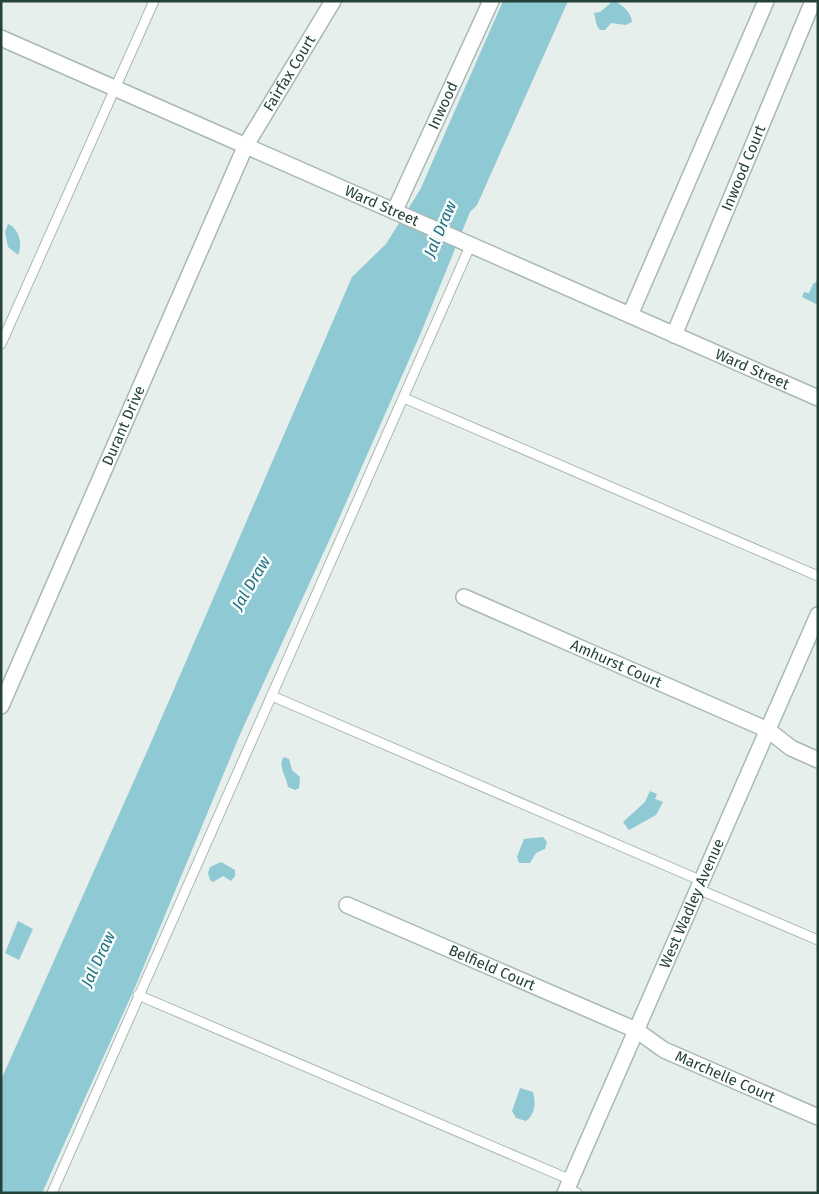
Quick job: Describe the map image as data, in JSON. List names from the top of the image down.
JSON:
{
  "streets": {
    "street": [
      "Fairfax Court",
      "Inwood",
      "Inwood Court",
      "Ward Street",
      "Durant Drive",
      "Amhurst Court",
      "West Wadley Avenue",
      "Belfield Court",
      "Marchelle Court"
    ]
  },
  "crossings": [
    ["Fairfax Court", "Ward Street"],
    ["Fairfax Court", "Durant Drive"],
    ["Inwood", "Ward Street"],
    ["Inwood Court", "Ward Street"],
    ["Ward Street", "Durant Drive"],
    ["Amhurst Court", "West Wadley Avenue"],
    ["West Wadley Avenue", "Belfield Court"],
    ["West Wadley Avenue", "Marchelle Court"],
    ["Belfield Court", "Marchelle Court"]
  ],
  "water": ["Jal Draw"]
}
